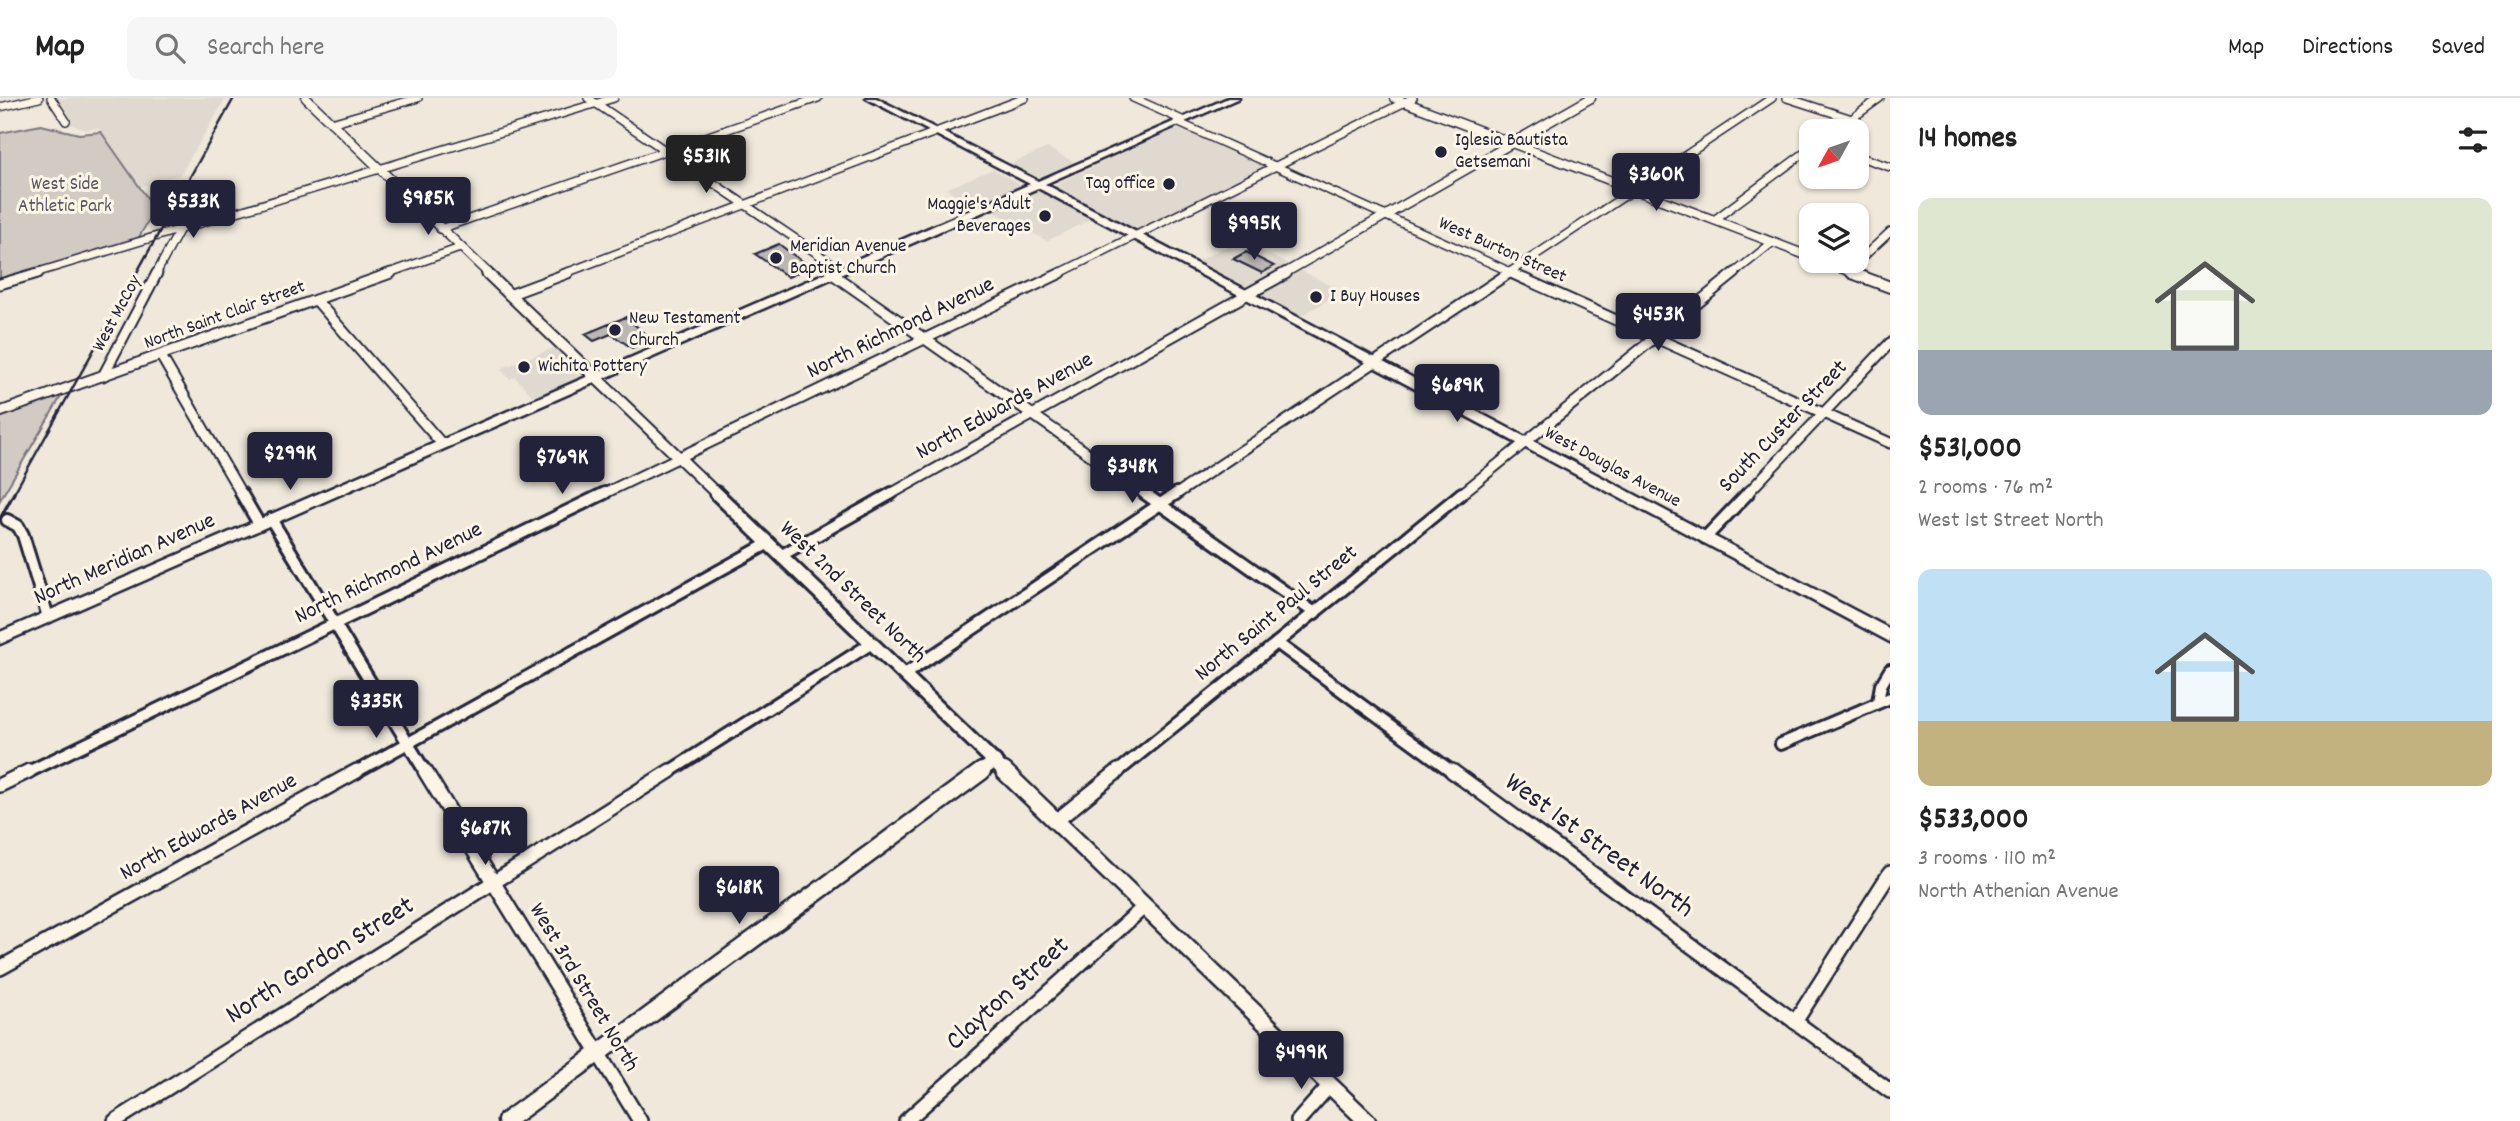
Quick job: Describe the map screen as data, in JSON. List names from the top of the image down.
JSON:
{
  "streets": {
    "main road": ["West Douglas Avenue", "North Meridian Avenue"],
    "street": [
      "West Burton Street",
      "West McCoy",
      "North Saint Clair Street",
      "North Richmond Avenue",
      "North Edwards Avenue",
      "South Custer Street",
      "West 2nd Street North",
      "North Saint Paul Street",
      "West 1st Street North",
      "North Gordon Street",
      "West 3rd Street North",
      "Clayton Street"
    ]
  },
  "crossings": [
    ["West Burton Street", "North Richmond Avenue"],
    ["West Burton Street", "South Custer Street"],
    ["West Burton Street", "North Meridian Avenue"],
    ["West Burton Street", "North Saint Paul Street"],
    ["West McCoy", "North Saint Clair Street"],
    ["North Saint Clair Street", "West 2nd Street North"],
    ["North Saint Clair Street", "West 3rd Street North"],
    ["North Richmond Avenue", "West Douglas Avenue"],
    ["North Richmond Avenue", "West 2nd Street North"],
    ["North Richmond Avenue", "West 3rd Street North"],
    ["North Edwards Avenue", "West Douglas Avenue"],
    ["North Edwards Avenue", "West 2nd Street North"],
    ["North Edwards Avenue", "West 3rd Street North"],
    ["South Custer Street", "West Douglas Avenue"],
    ["West Douglas Avenue", "North Meridian Avenue"],
    ["West Douglas Avenue", "North Saint Paul Street"],
    ["North Meridian Avenue", "West 2nd Street North"],
    ["North Meridian Avenue", "West 3rd Street North"],
    ["West 2nd Street North", "North Saint Paul Street"],
    ["West 2nd Street North", "North Gordon Street"],
    ["West 2nd Street North", "Clayton Street"],
    ["North Saint Paul Street", "West 1st Street North"],
    ["North Gordon Street", "West 3rd Street North"]
  ],
  "parks": ["West Side Athletic Park"],
  "places": [
    "Iglesia Bautista Getsemani",
    "Tag office",
    "Maggie's Adult Beverages",
    "Meridian Avenue Baptist Church",
    "I Buy Houses",
    "New Testament Church",
    "Wichita Pottery"
  ],
  "north": "bottom left",
  "page": {
    "header": "Map",
    "search": "Search here",
    "nav": ["Map", "Directions", "Saved"],
    "heading": "14 homes",
    "price": [
      "$531K",
      "$360K",
      "$985K",
      "$533K",
      "$995K",
      "$453K",
      "$689K",
      "$299K",
      "$769K",
      "$348K",
      "$335K",
      "$687K",
      "$618K",
      "$499K"
    ],
    "list": [
      {
        "name": "$531,000",
        "note": "2 rooms · 76 m² · West 1st Street North"
      },
      {
        "name": "$533,000",
        "note": "3 rooms · 110 m² · North Athenian Avenue"
      }
    ]
  }
}
